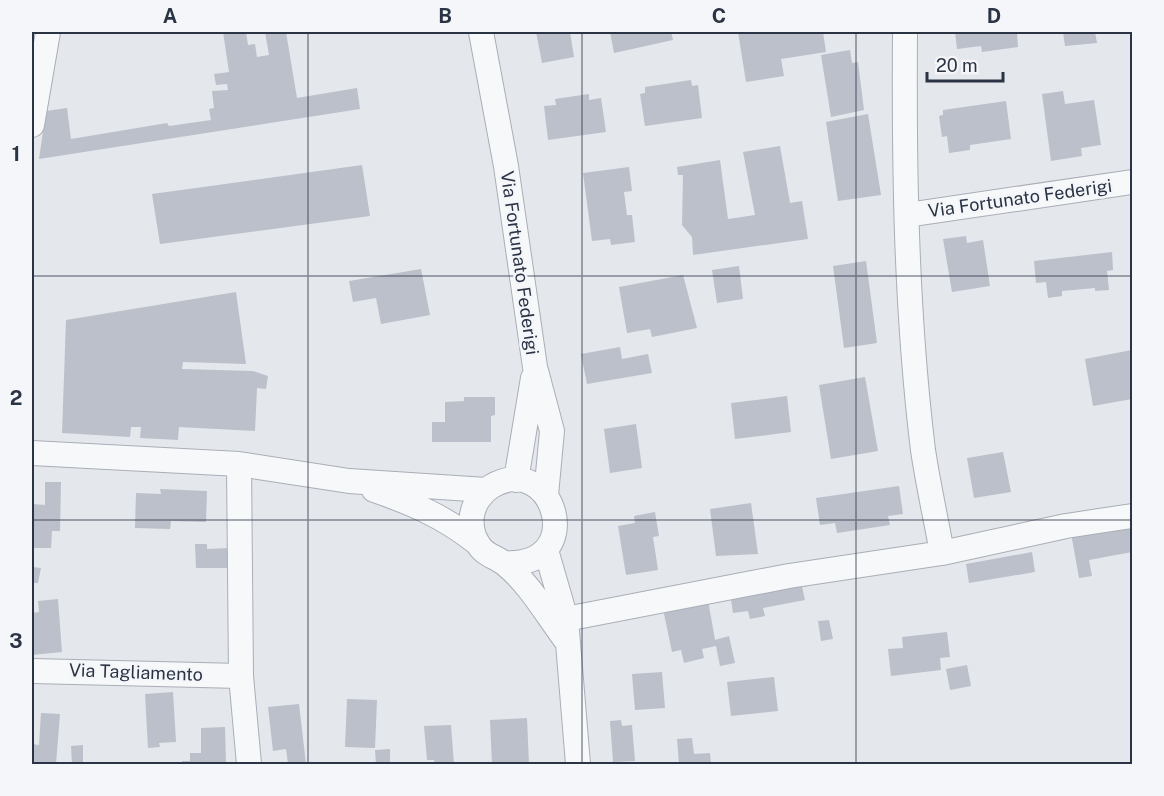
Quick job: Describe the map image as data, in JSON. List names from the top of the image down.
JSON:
{
  "streets": {
    "street": ["Via Fortunato Federigi", "Via Tagliamento"]
  },
  "scale_bar": "20 m",
  "grid": {
    "columns": [
      "A",
      "B",
      "C",
      "D"
    ],
    "rows": ["1", "2", "3"]
  }
}
